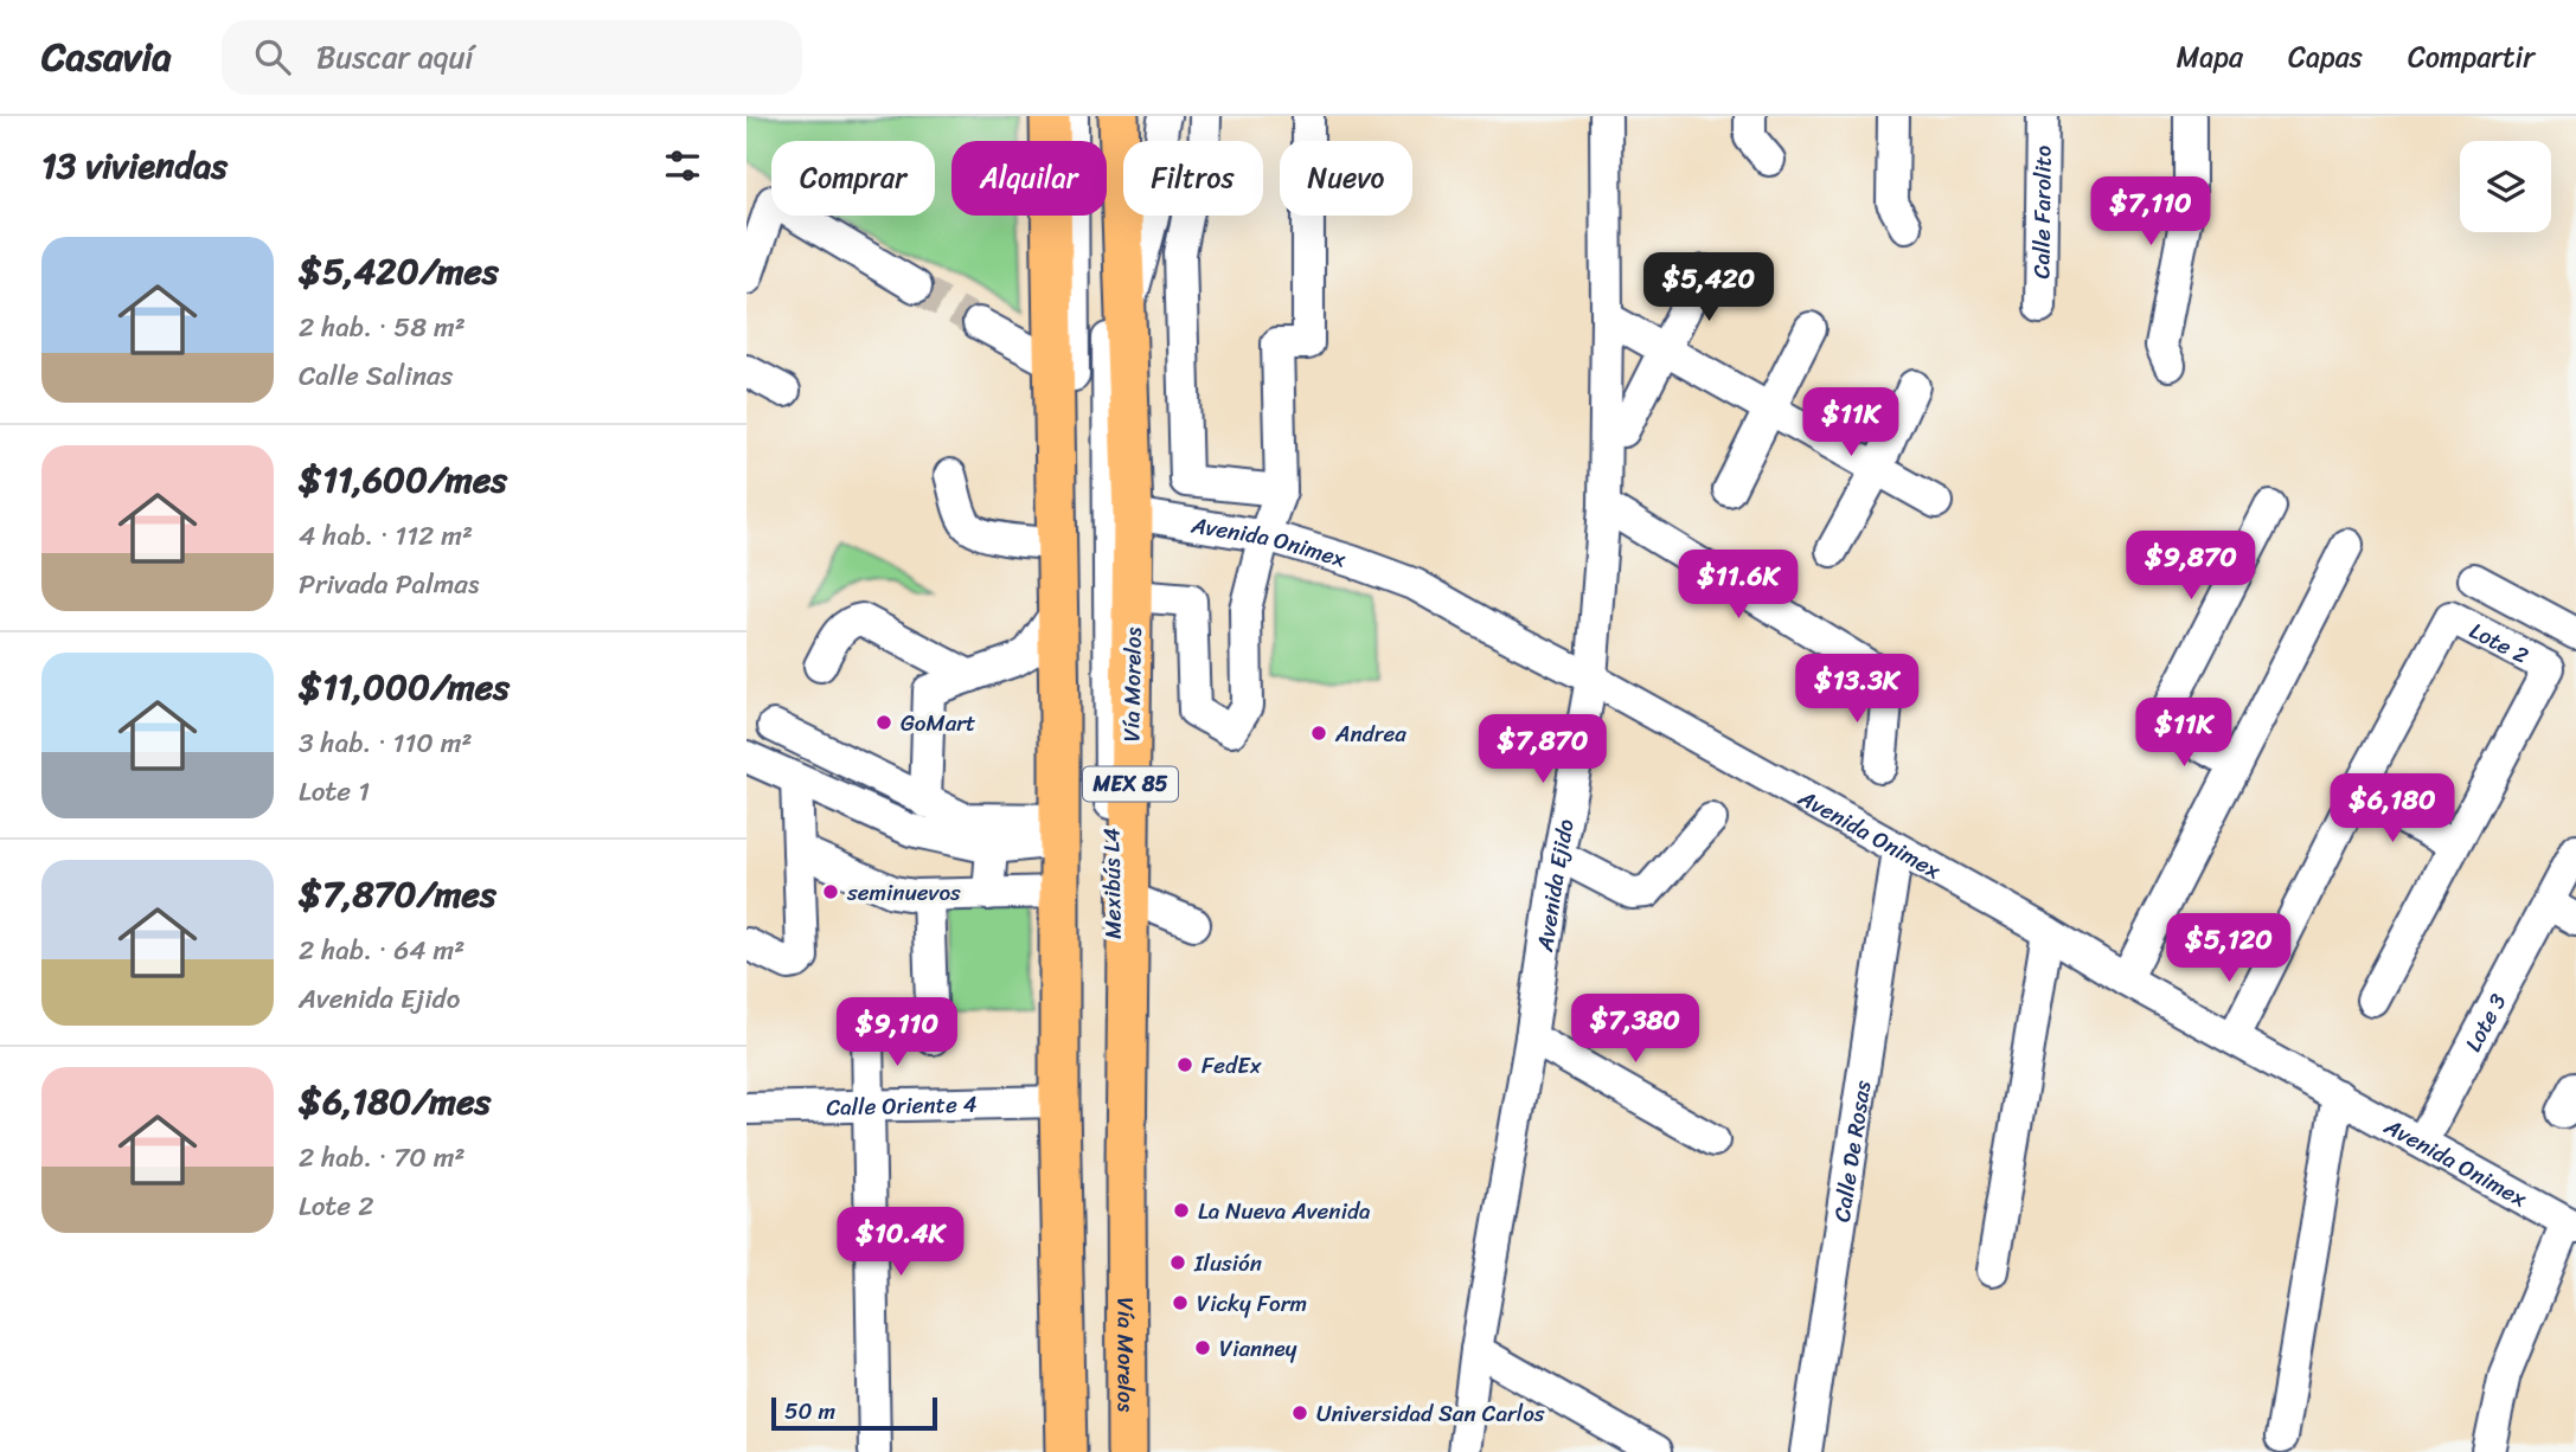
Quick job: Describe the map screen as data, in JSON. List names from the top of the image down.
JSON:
{
  "streets": {
    "main road": ["Vía Morelos", "MEX 85"],
    "street": [
      "Calle Farolito",
      "Avenida Onimex",
      "Lote 2",
      "Mexibús L4",
      "Avenida Ejido",
      "Lote 3",
      "Calle Oriente 4",
      "Calle De Rosas"
    ]
  },
  "crossings": [
    ["Avenida Onimex", "Vía Morelos"],
    ["Avenida Onimex", "Avenida Ejido"],
    ["Avenida Onimex", "Lote 3"],
    ["Avenida Onimex", "Calle De Rosas"],
    ["MEX 85", "Calle Oriente 4"]
  ],
  "places": [
    "GoMart",
    "Andrea",
    "seminuevos",
    "FedEx",
    "La Nueva Avenida",
    "Ilusión",
    "Vicky Form",
    "Vianney",
    "Universidad San Carlos"
  ],
  "scale_bar": "50 m",
  "page": {
    "header": "Casavia",
    "search": "Buscar aquí",
    "nav": ["Mapa", "Capas", "Compartir"],
    "heading": "13 viviendas",
    "chip": [
      "Comprar",
      "Alquilar",
      "Filtros",
      "Nuevo"
    ],
    "price": [
      "$7,110",
      "$5,420",
      "$11K",
      "$9,870",
      "$11.6K",
      "$13.3K",
      "$11K",
      "$7,870",
      "$6,180",
      "$5,120",
      "$7,380",
      "$9,110",
      "$10.4K"
    ],
    "list": [
      {
        "name": "$5,420/mes",
        "note": "2 hab. · 58 m² · Calle Salinas"
      },
      {
        "name": "$11,600/mes",
        "note": "4 hab. · 112 m² · Privada Palmas"
      },
      {
        "name": "$11,000/mes",
        "note": "3 hab. · 110 m² · Lote 1"
      },
      {
        "name": "$7,870/mes",
        "note": "2 hab. · 64 m² · Avenida Ejido"
      },
      {
        "name": "$6,180/mes",
        "note": "2 hab. · 70 m² · Lote 2"
      }
    ],
    "scale": "50 m"
  }
}
